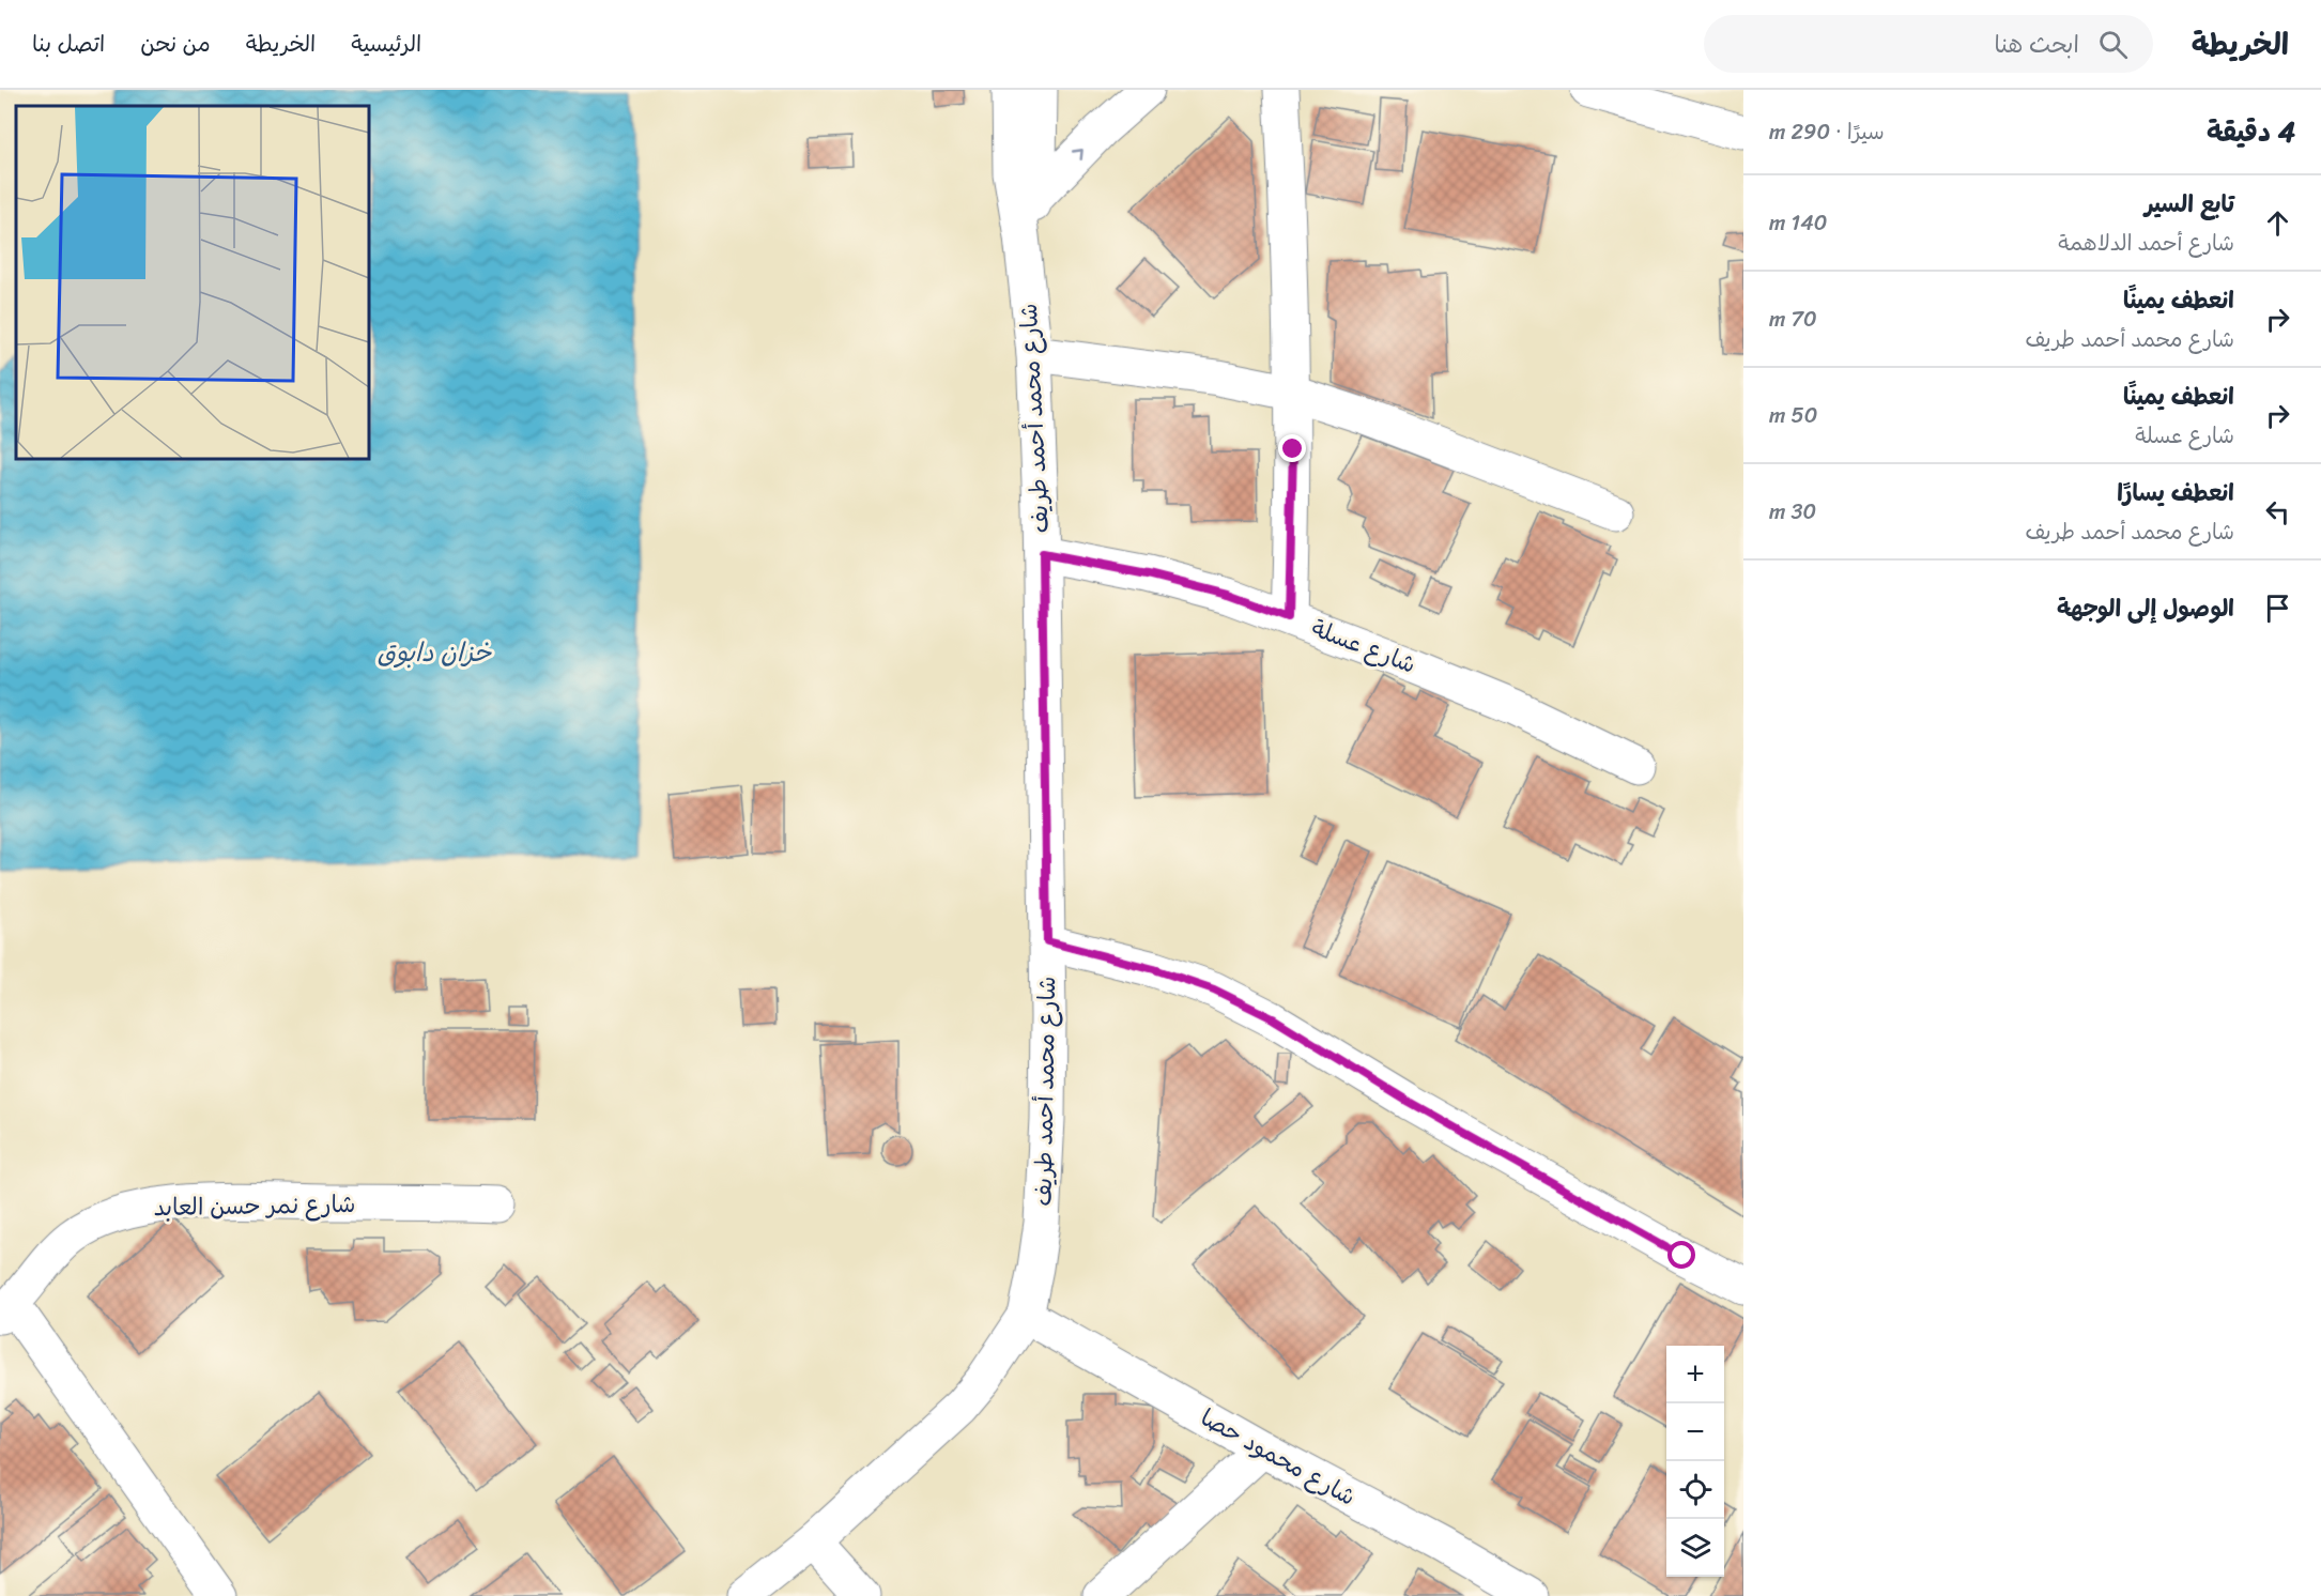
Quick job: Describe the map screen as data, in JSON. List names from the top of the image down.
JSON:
{
  "streets": {
    "street": [
      "شارع محمد أحمد طريف",
      "شارع عسلة",
      "شارع نمر حسن العابد",
      "شارع محمود حصا"
    ]
  },
  "crossings": [
    ["شارع محمد أحمد طريف", "شارع عسلة"],
    ["شارع محمد أحمد طريف", "شارع محمود حصا"]
  ],
  "water": ["خزان دابوق"],
  "page": {
    "header": "الخريطة",
    "search": "ابحث هنا",
    "nav": [
      "الرئيسية",
      "الخريطة",
      "من نحن",
      "اتصل بنا"
    ],
    "heading": ["4 دقيقة", "سيرًا · 290 m"],
    "list": [
      ["تابع السير", "شارع أحمد الدلاهمة", "140 m"],
      ["انعطف يمينًا", "شارع محمد أحمد طريف", "70 m"],
      ["انعطف يمينًا", "شارع عسلة", "50 m"],
      ["انعطف يسارًا", "شارع محمد أحمد طريف", "30 m"],
      "الوصول إلى الوجهة"
    ],
    "map_buttons": ["+", "−"]
  }
}
